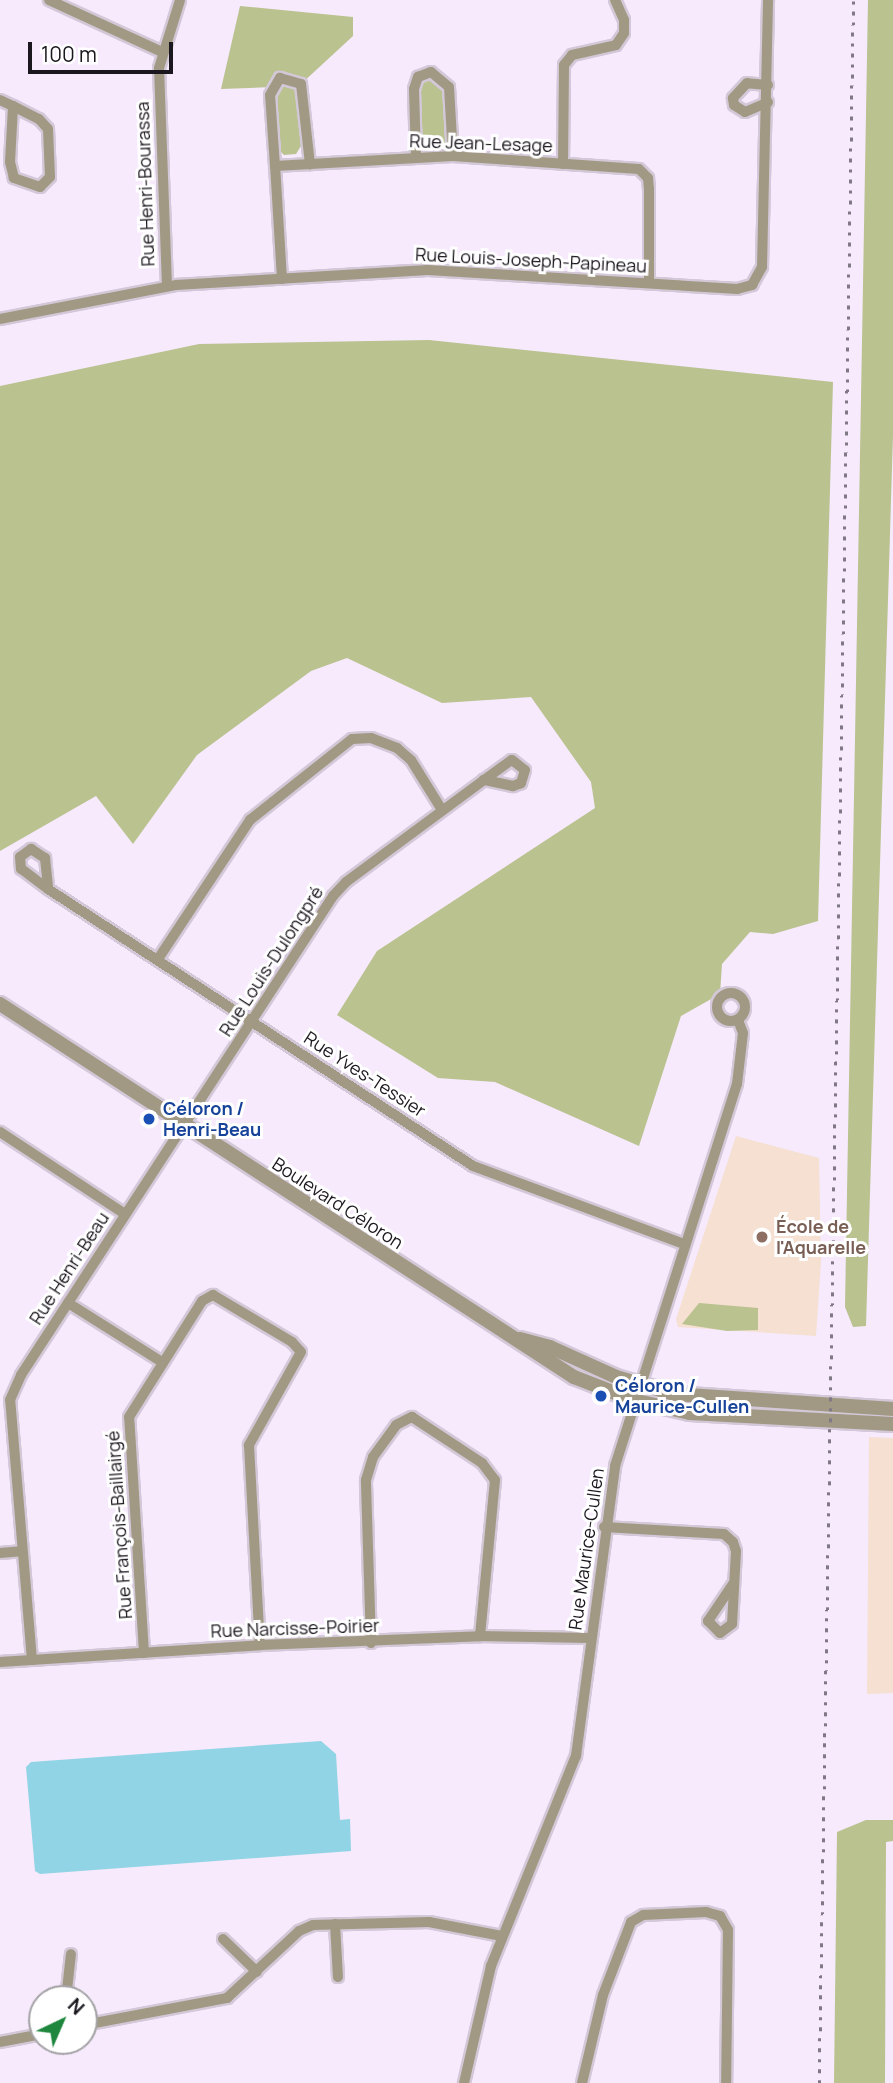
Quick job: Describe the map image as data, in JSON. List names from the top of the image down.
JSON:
{
  "streets": {
    "street": [
      "Rue Jean-Lesage",
      "Rue Henri-Bourassa",
      "Rue Louis-Joseph-Papineau",
      "Rue Louis-Dulongpré",
      "Rue Yves-Tessier",
      "Boulevard Céloron",
      "Rue Henri-Beau",
      "Rue François-Baillairgé",
      "Rue Maurice-Cullen",
      "Rue Narcisse-Poirier"
    ]
  },
  "crossings": [
    ["Rue Jean-Lesage", "Rue Louis-Joseph-Papineau"],
    ["Rue Henri-Bourassa", "Rue Louis-Joseph-Papineau"],
    ["Rue Louis-Dulongpré", "Rue Yves-Tessier"],
    ["Rue Louis-Dulongpré", "Boulevard Céloron"],
    ["Rue Louis-Dulongpré", "Rue Henri-Beau"],
    ["Rue Yves-Tessier", "Rue Maurice-Cullen"],
    ["Boulevard Céloron", "Rue Henri-Beau"],
    ["Boulevard Céloron", "Rue Maurice-Cullen"],
    ["Rue Henri-Beau", "Rue Narcisse-Poirier"],
    ["Rue François-Baillairgé", "Rue Narcisse-Poirier"],
    ["Rue Maurice-Cullen", "Rue Narcisse-Poirier"]
  ],
  "places": ["Céloron / Henri-Beau", "École de l'Aquarelle", "Céloron / Maurice-Cullen"],
  "scale_bar": "100 m",
  "north": "top right"
}
